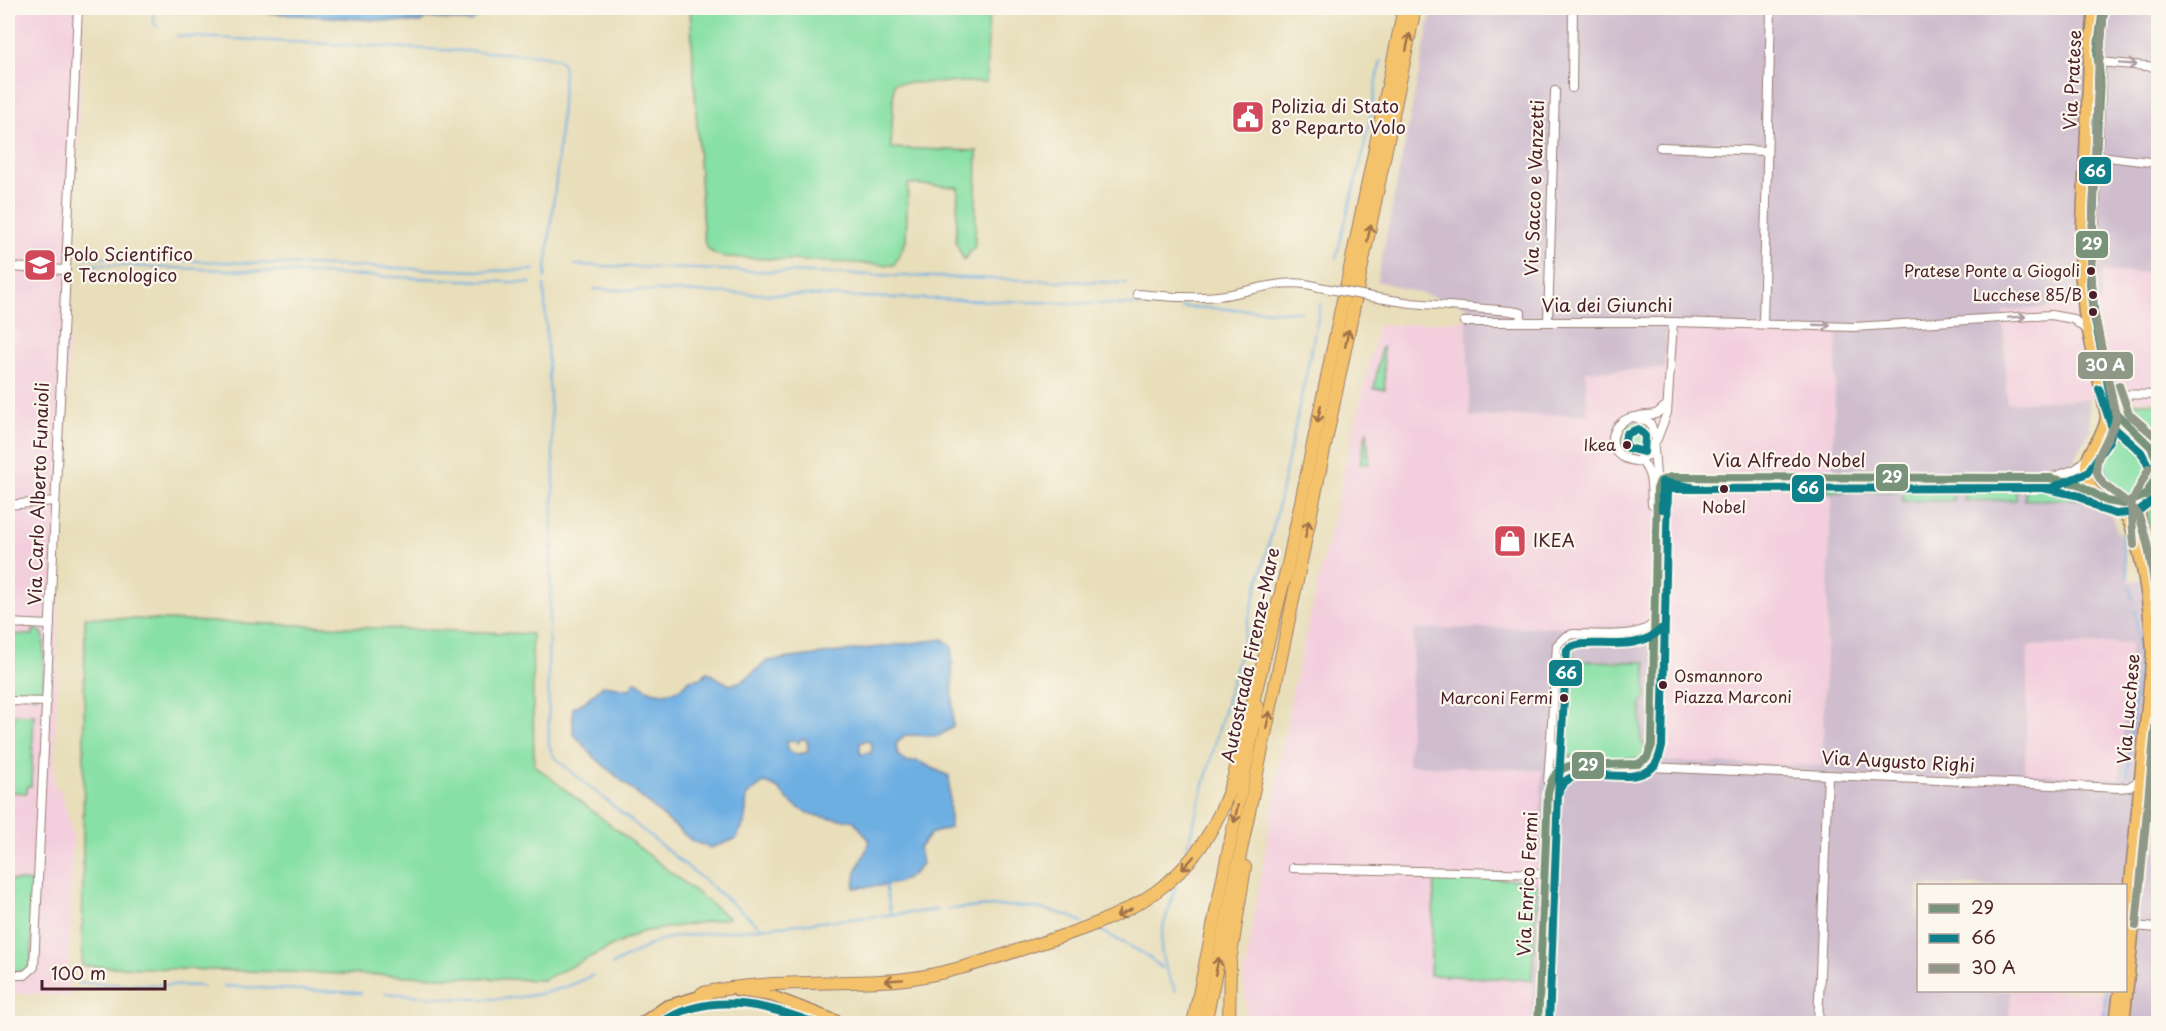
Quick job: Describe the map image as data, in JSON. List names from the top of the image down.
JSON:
{
  "streets": {
    "highway": ["Autostrada Firenze-Mare"],
    "main road": ["Via Pratese", "Via Lucchese"],
    "street": [
      "Via Sacco e Vanzetti",
      "Via dei Giunchi",
      "Via Alfredo Nobel",
      "Via Carlo Alberto Funaioli",
      "Via Augusto Righi",
      "Via Enrico Fermi"
    ]
  },
  "crossings": [
    ["Via Sacco e Vanzetti", "Via dei Giunchi"],
    ["Via Alfredo Nobel", "Via Lucchese"],
    ["Via Lucchese", "Via Augusto Righi"],
    ["Via Augusto Righi", "Via Enrico Fermi"]
  ],
  "places": {
    "public building": ["Polizia di Stato 8° Reparto Volo"],
    "school or university": ["Polo Scientifico e Tecnologico"],
    "other": [
      "Pratese Ponte a Giogoli",
      "Lucchese 85/B",
      "Ikea",
      "Nobel",
      "Osmannoro Piazza Marconi",
      "Marconi Fermi"
    ],
    "shop": ["IKEA"]
  },
  "lines": ["transit line 29", "transit line 66"],
  "legend": ["29", "66", "30 A"],
  "scale_bar": "100 m"
}
